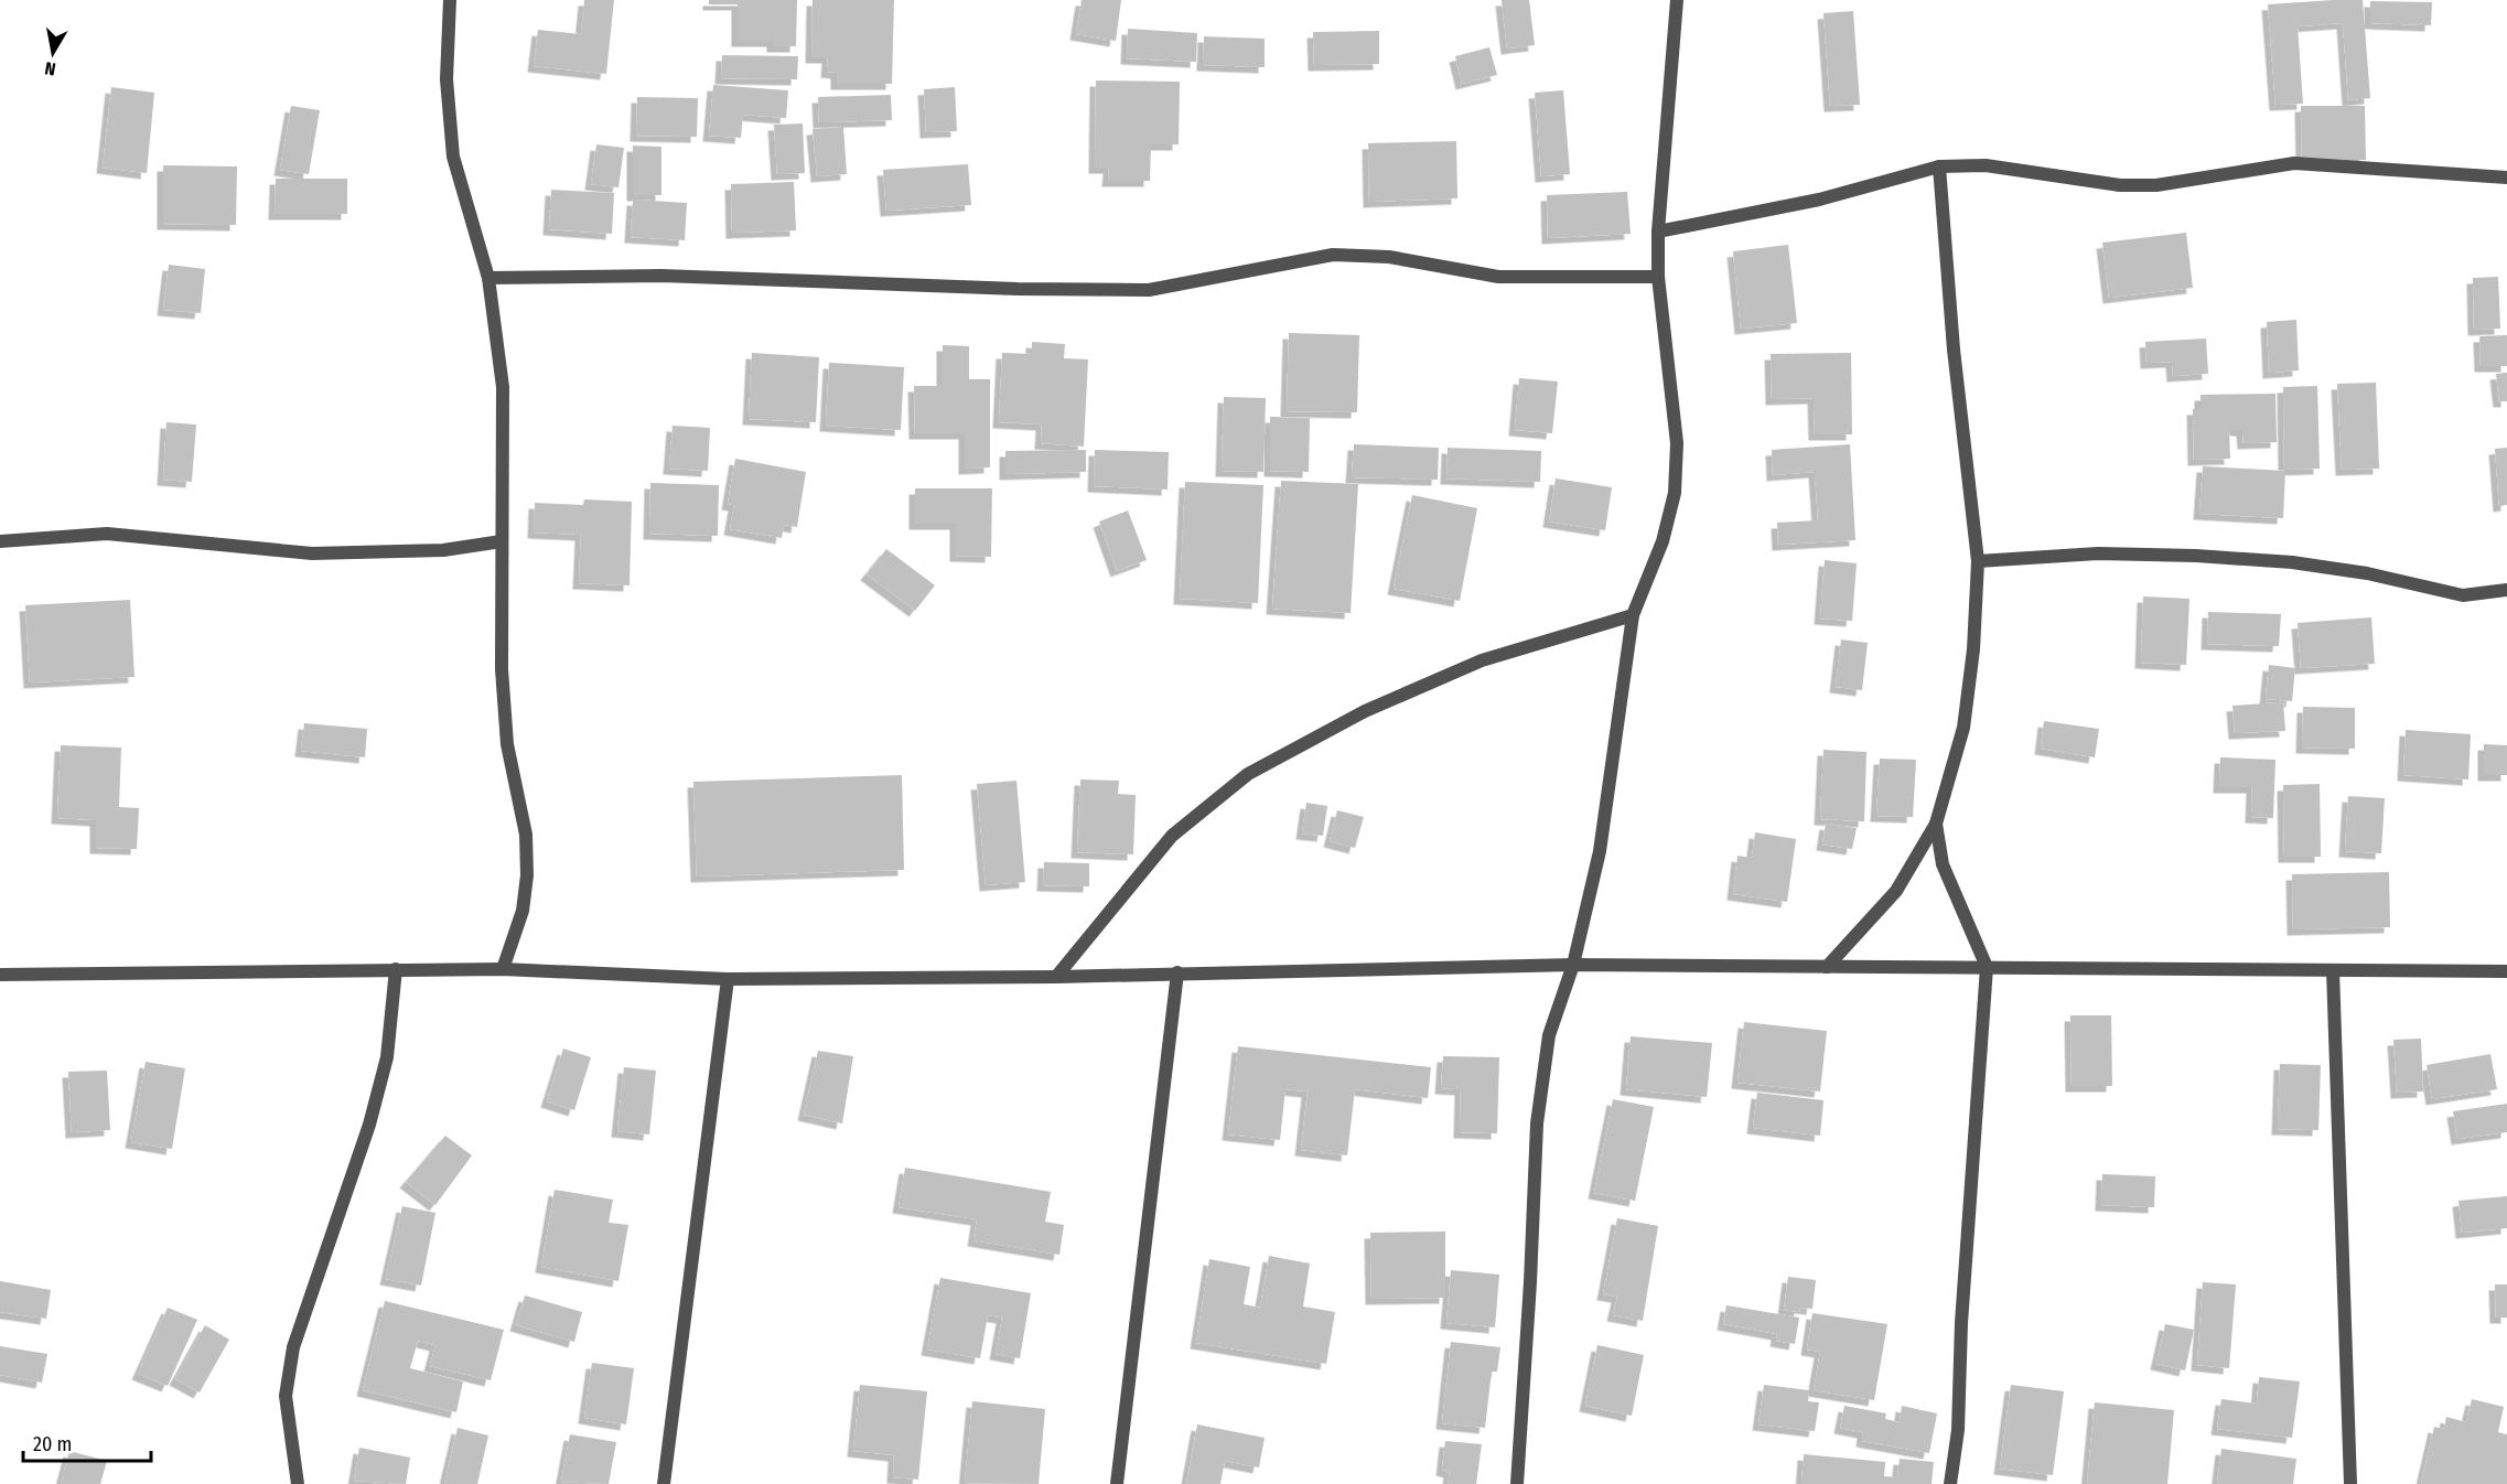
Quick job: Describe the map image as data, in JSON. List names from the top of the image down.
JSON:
{
  "scale_bar": "20 m",
  "north": "bottom"
}
